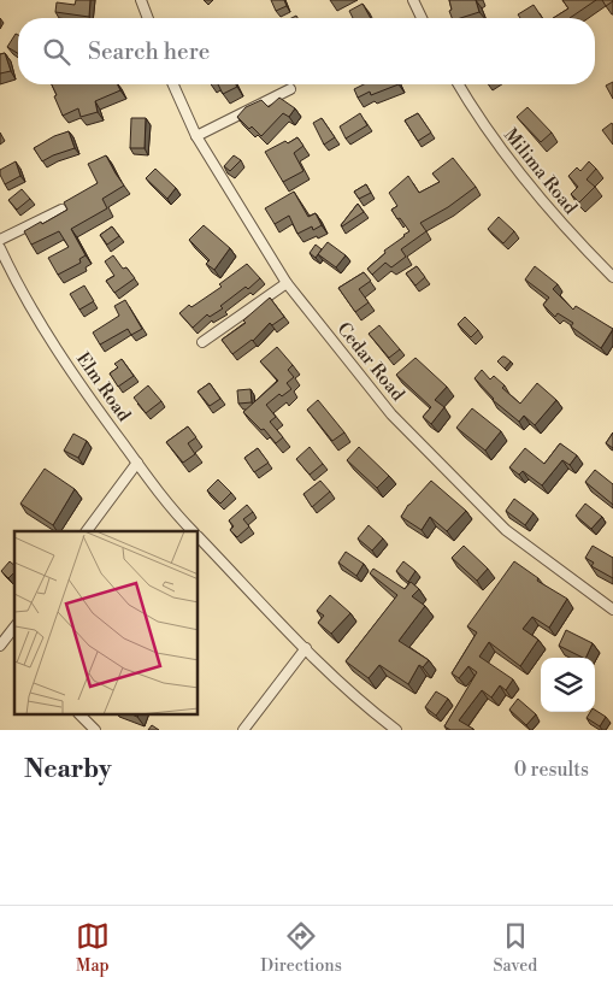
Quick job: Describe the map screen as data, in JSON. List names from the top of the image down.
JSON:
{
  "streets": {
    "street": ["Milima Road", "Cedar Road", "Elm Road"]
  },
  "page": {
    "search": "Search here",
    "heading": ["Nearby", "0 results"],
    "nav": ["Map", "Directions", "Saved"]
  }
}
